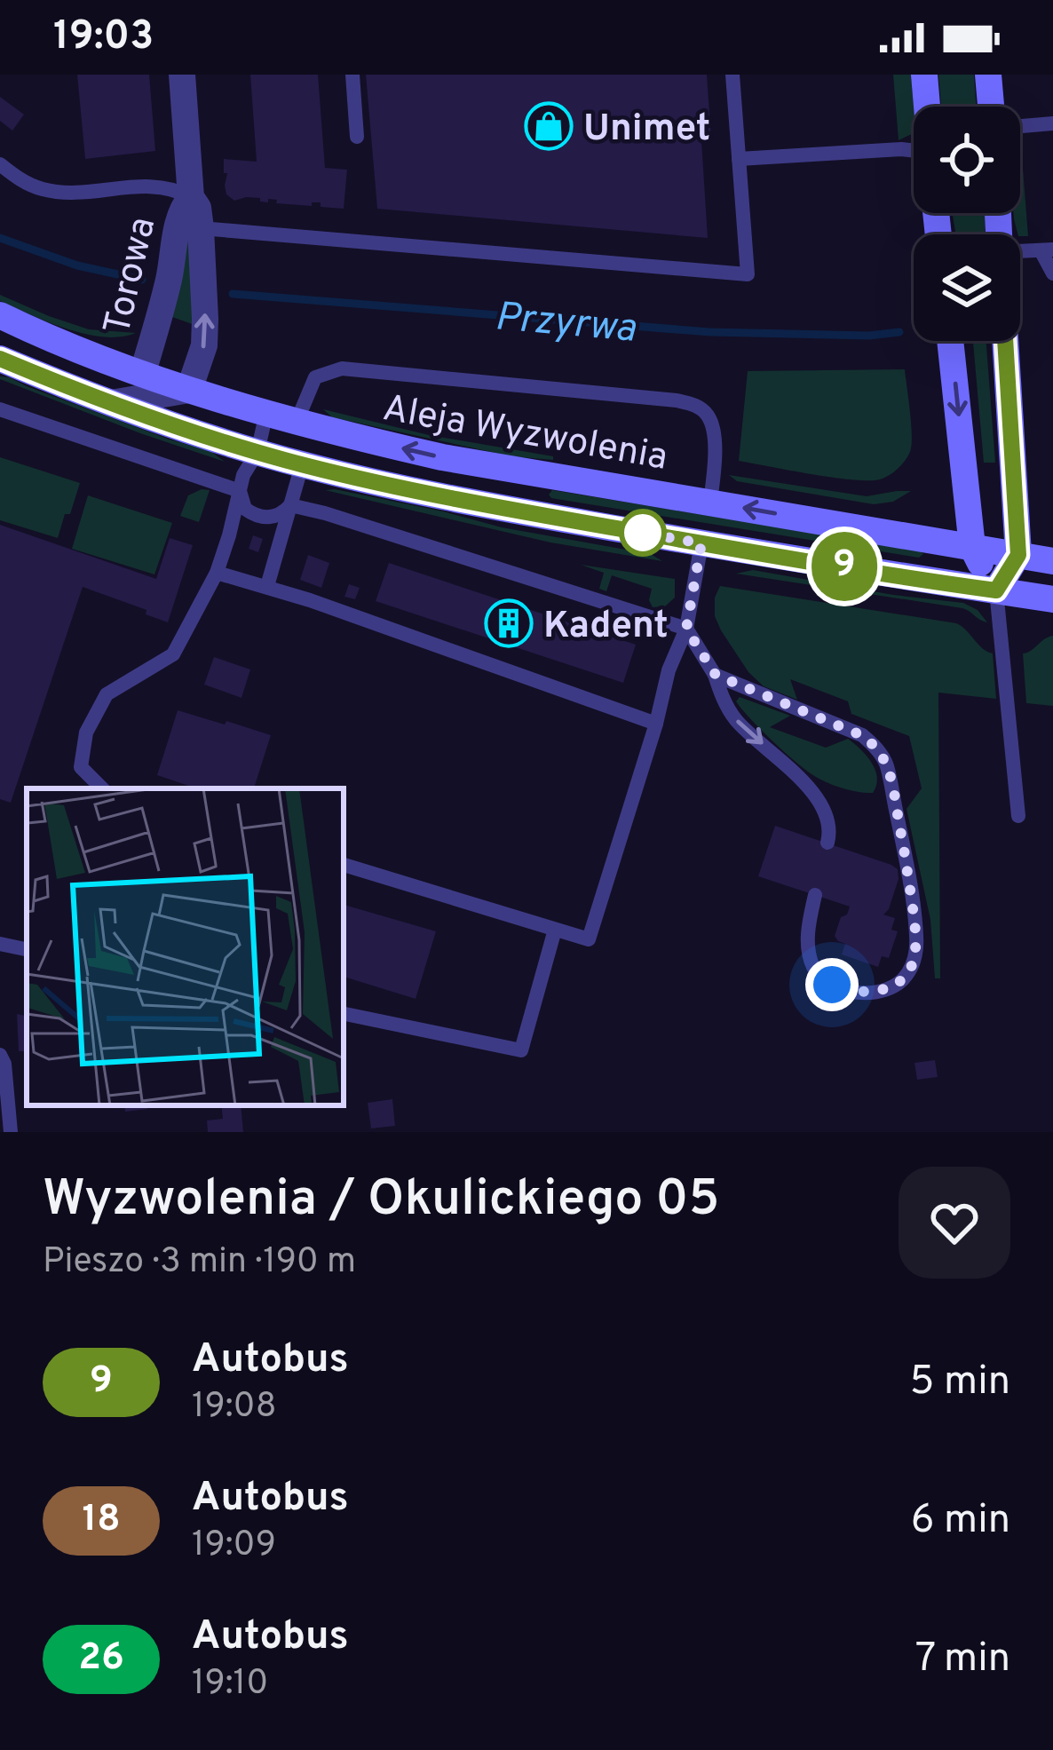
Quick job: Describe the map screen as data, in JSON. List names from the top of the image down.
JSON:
{
  "streets": {
    "main road": ["Aleja Wyzwolenia"],
    "street": ["Torowa"]
  },
  "crossings": [
    ["Torowa", "Aleja Wyzwolenia"]
  ],
  "water": ["Przyrwa"],
  "places": {
    "shop": ["Unimet"],
    "building": ["Kadent"]
  },
  "lines": ["bus line 9"],
  "page": {
    "status": "19:03",
    "on_map": "9",
    "heading": ["Wyzwolenia / Okulickiego 05", "Pieszo · 3 min · 190 m"],
    "list": [
      {
        "mark": "9",
        "name": "Autobus",
        "note": "19:08",
        "value": "5 min"
      },
      {
        "mark": "18",
        "name": "Autobus",
        "note": "19:09",
        "value": "6 min"
      },
      {
        "mark": "26",
        "name": "Autobus",
        "note": "19:10",
        "value": "7 min"
      }
    ]
  }
}
